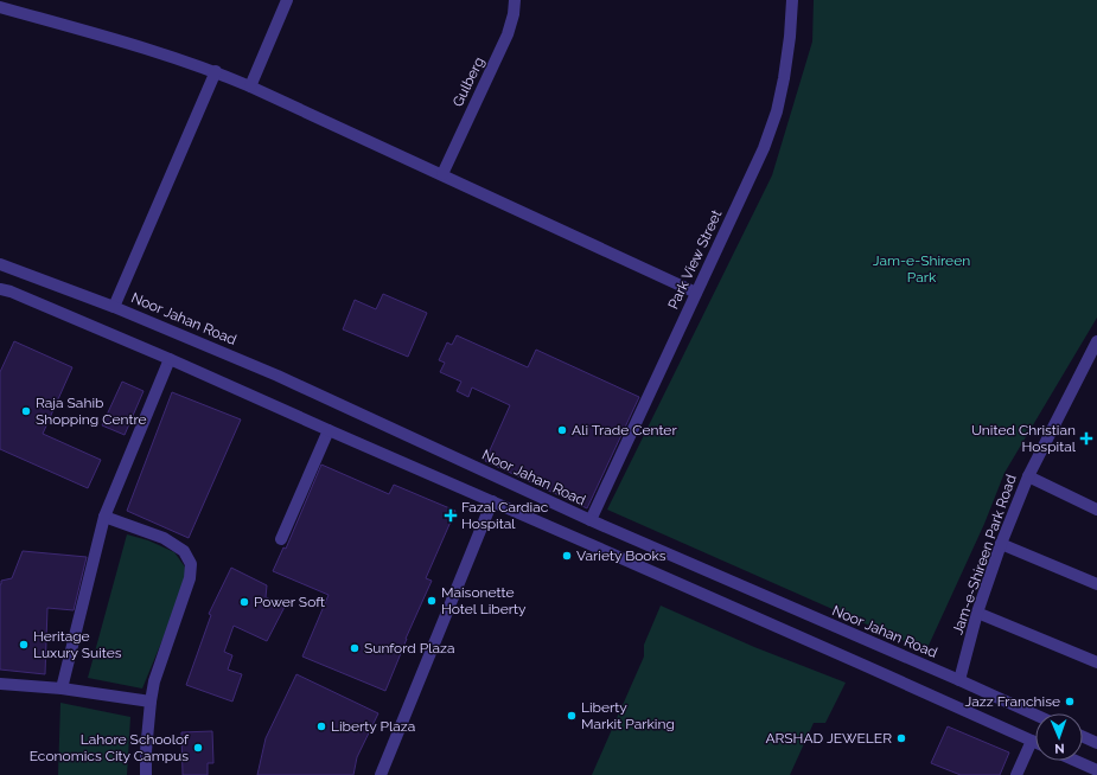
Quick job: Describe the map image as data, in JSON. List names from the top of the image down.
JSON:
{
  "streets": {
    "street": [
      "Gulberg",
      "Park View Street",
      "Noor Jahan Road",
      "Jam-e-Shireen Park Road"
    ]
  },
  "crossings": [
    ["Park View Street", "Noor Jahan Road"],
    ["Noor Jahan Road", "Jam-e-Shireen Park Road"]
  ],
  "parks": ["Jam-e-Shireen Park"],
  "places": {
    "other": [
      "Raja Sahib Shopping Centre",
      "Ali Trade Center",
      "Variety Books",
      "Maisonette Hotel Liberty",
      "Power Soft",
      "Heritage Luxury Suites",
      "Sunford Plaza",
      "Jazz Franchise",
      "Liberty Markit Parking",
      "Liberty Plaza",
      "ARSHAD JEWELER",
      "Lahore Schoolof Economics City Campus"
    ],
    "health": ["United Christian Hospital", "Fazal Cardiac Hospital"]
  },
  "north": "bottom"
}
